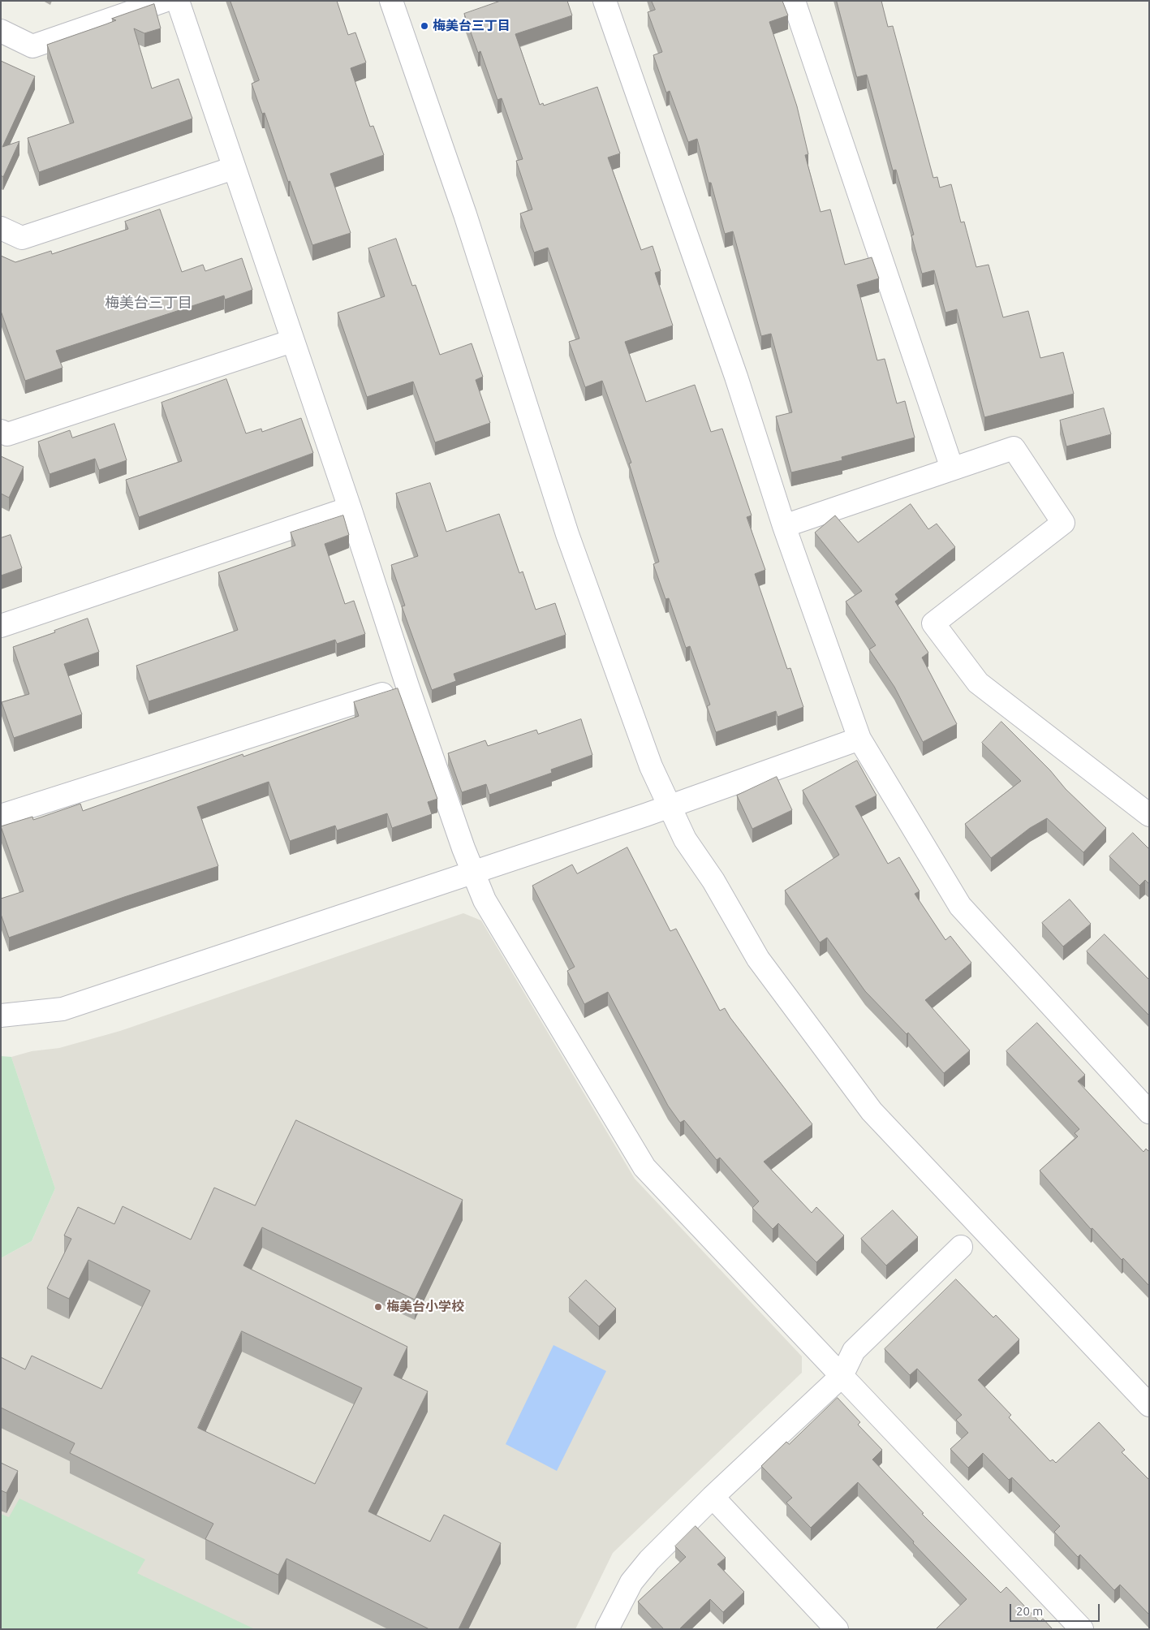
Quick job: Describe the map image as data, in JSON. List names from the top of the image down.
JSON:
{
  "districts": ["梅美台三丁目"],
  "places": ["梅美台三丁目", "梅美台小学校"],
  "scale_bar": "20 m"
}
